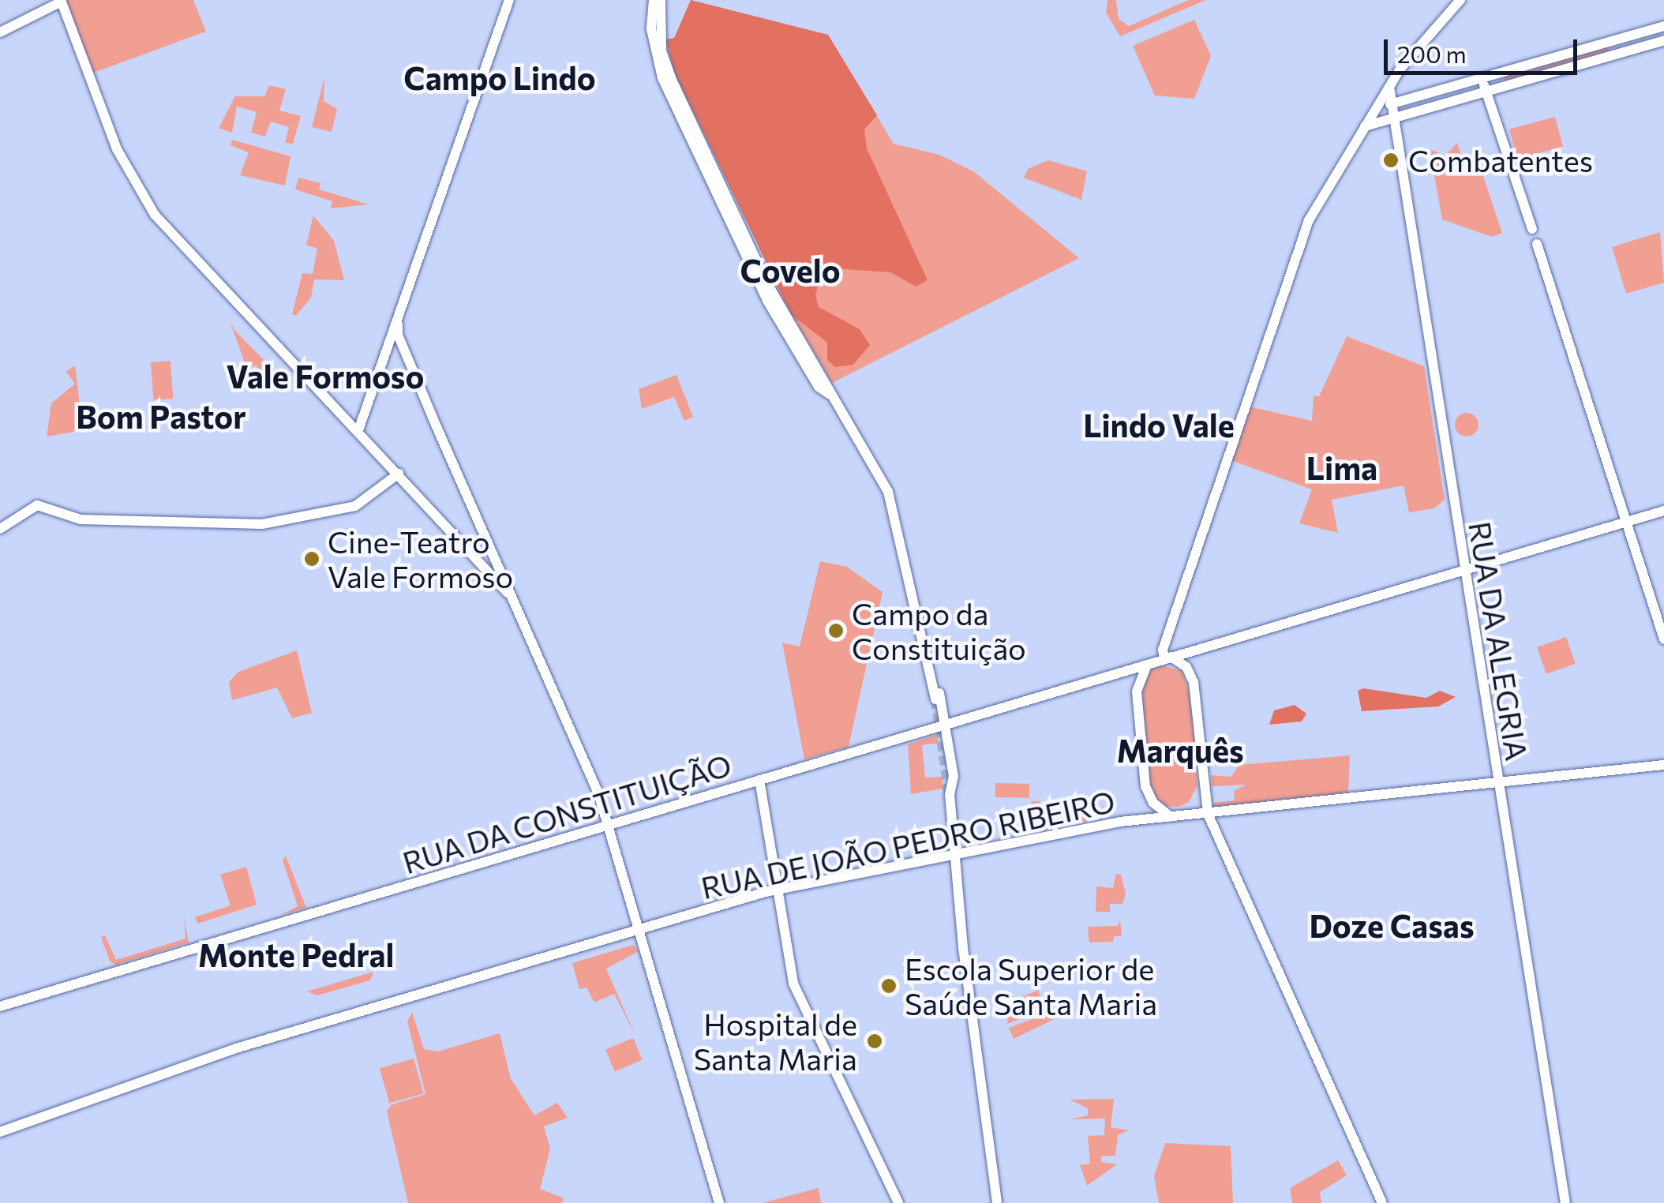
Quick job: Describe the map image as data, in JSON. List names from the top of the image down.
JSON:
{
  "streets": {
    "main road": ["RUA DA ALEGRIA", "RUA DA CONSTITUIÇÃO", "RUA DE JOÃO PEDRO RIBEIRO"]
  },
  "crossings": [
    ["RUA DA ALEGRIA", "RUA DE JOÃO PEDRO RIBEIRO"]
  ],
  "districts": [
    "Campo Lindo",
    "Covelo",
    "Vale Formoso",
    "Bom Pastor",
    "Lindo Vale",
    "Lima",
    "Marquês",
    "Doze Casas",
    "Monte Pedral"
  ],
  "places": [
    "Combatentes",
    "Cine-Teatro Vale Formoso",
    "Campo da Constituição",
    "Escola Superior de Saúde Santa Maria",
    "Hospital de Santa Maria"
  ],
  "scale_bar": "200 m"
}
